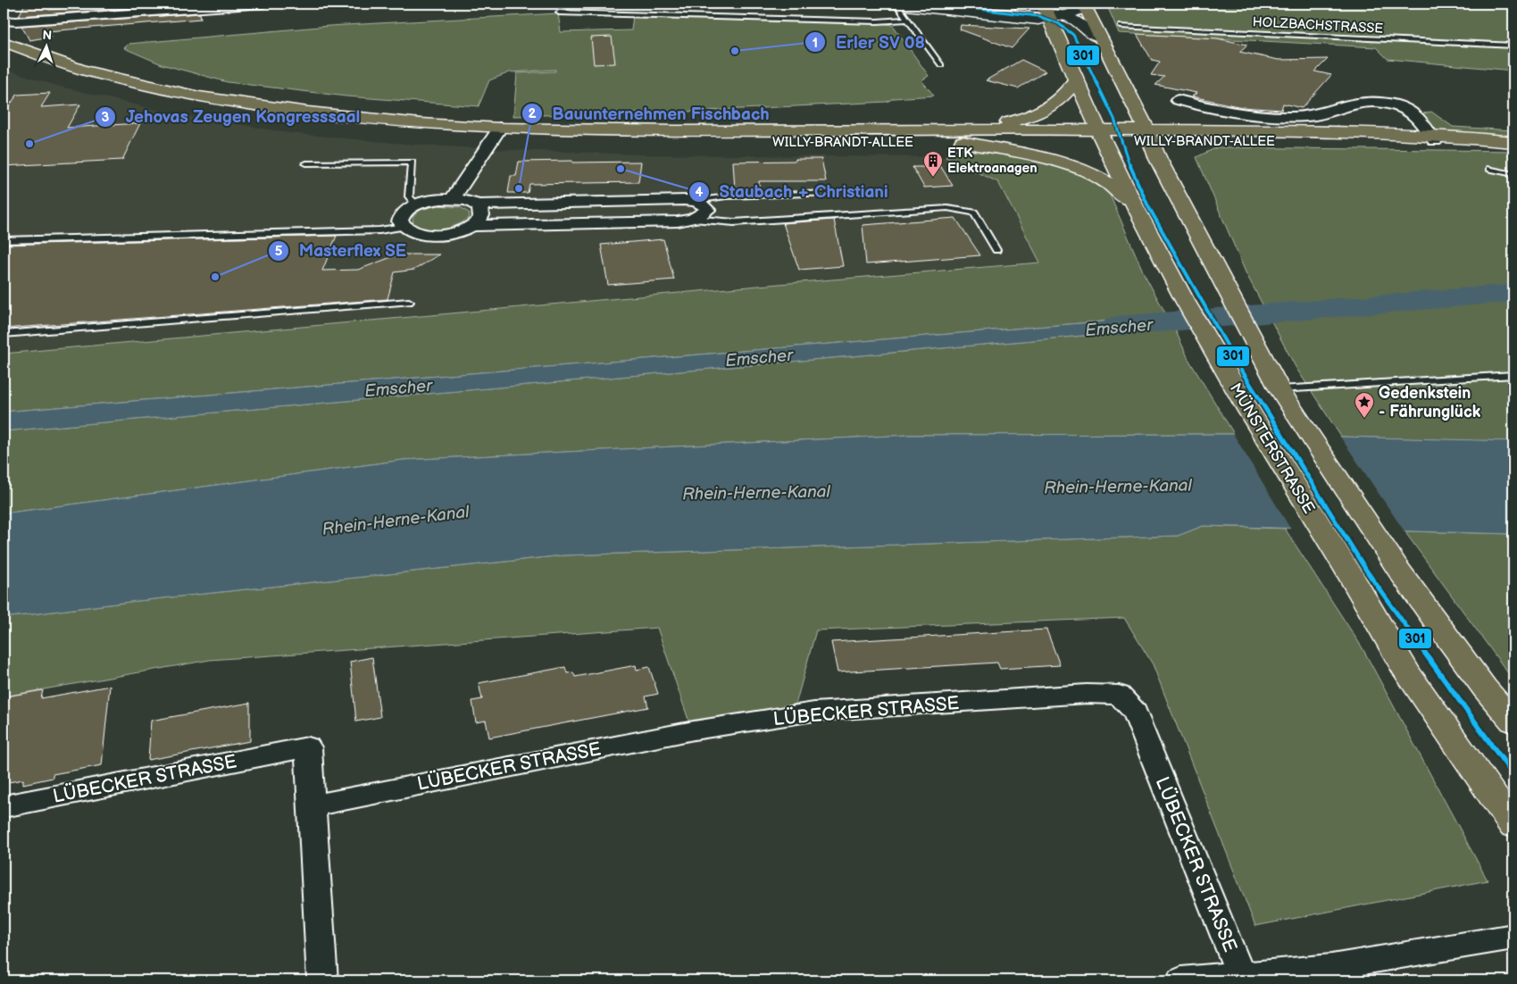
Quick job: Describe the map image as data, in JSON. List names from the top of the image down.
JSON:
{
  "streets": {
    "main road": ["WILLY-BRANDT-ALLEE", "MÜNSTERSTRASSE"],
    "street": ["LÜBECKER STRASSE"],
    "lane": ["HOLZBACHSTRASSE"]
  },
  "crossings": [
    ["WILLY-BRANDT-ALLEE", "MÜNSTERSTRASSE"]
  ],
  "water": ["Emscher", "Rhein-Herne-Kanal"],
  "places": {
    "other": [
      "Erler SV 08",
      "Jehovas Zeugen Kongresssaal",
      "Staubach + Christiani",
      "Bauunternehmen Fischbach",
      "Masterflex SE"
    ],
    "building": ["ETK Elektroanagen"],
    "place": ["Gedenkstein - Fährunglück"]
  },
  "lines": ["transit line 301"],
  "north": "top"
}
